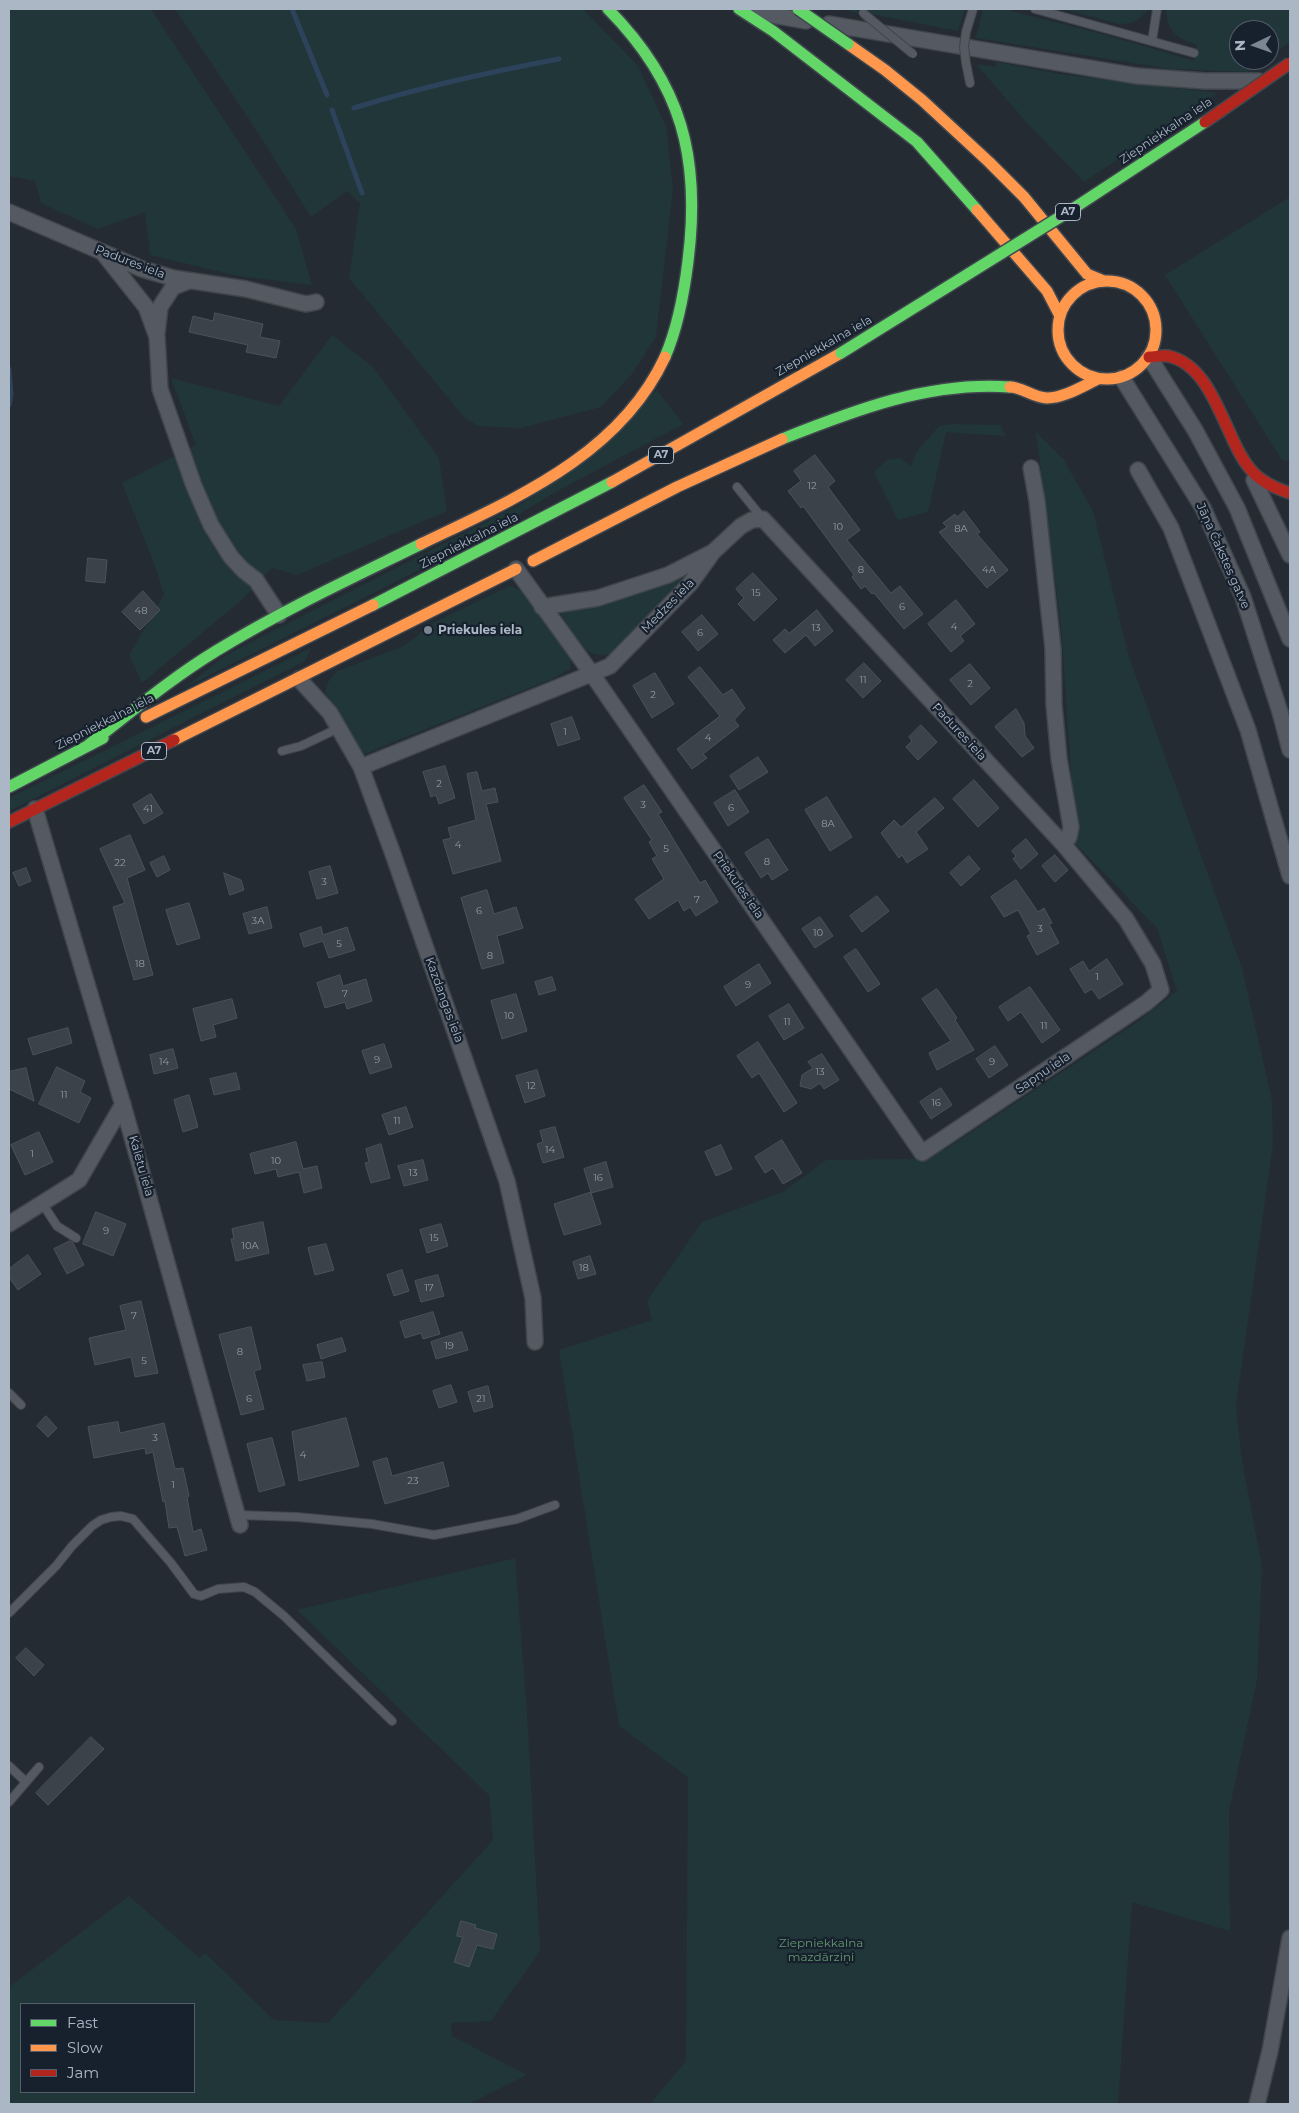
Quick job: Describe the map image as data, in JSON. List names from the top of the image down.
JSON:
{
  "streets": {
    "highway": ["Ziepniekkalna iela", "A7"],
    "street": [
      "Padures iela",
      "Jāņa Čakstes gatve",
      "Medzes iela",
      "Priekules iela",
      "Kazdangas iela",
      "Sapņu iela",
      "Kalētu iela"
    ]
  },
  "crossings": [
    ["A7", "Priekules iela"],
    ["A7", "Kazdangas iela"],
    ["A7", "Kalētu iela"],
    ["Padures iela", "Medzes iela"],
    ["Padures iela", "Sapņu iela"],
    ["Medzes iela", "Priekules iela"],
    ["Medzes iela", "Kazdangas iela"],
    ["Priekules iela", "Sapņu iela"]
  ],
  "parks": ["Ziepniekkalna mazdārziņi"],
  "places": ["Priekules iela"],
  "house_numbers": [
    "12",
    "10",
    "8A",
    "8",
    "4A",
    "15",
    "6",
    "48",
    "4",
    "13",
    "6",
    "11",
    "2",
    "2",
    "1",
    "4",
    "2",
    "3",
    "6",
    "41",
    "8A",
    "4",
    "5",
    "8",
    "22",
    "3",
    "7",
    "6",
    "3A",
    "3",
    "10",
    "5",
    "8",
    "18",
    "1",
    "9",
    "7",
    "10",
    "11",
    "11",
    "9",
    "14",
    "9",
    "13",
    "12",
    "11",
    "16",
    "11",
    "14",
    "1",
    "10",
    "13",
    "16",
    "9",
    "15",
    "10A",
    "18",
    "17",
    "7",
    "19",
    "8",
    "5",
    "6",
    "21",
    "3",
    "4",
    "23",
    "1"
  ],
  "legend": ["Fast", "Slow", "Jam"],
  "north": "left"
}
